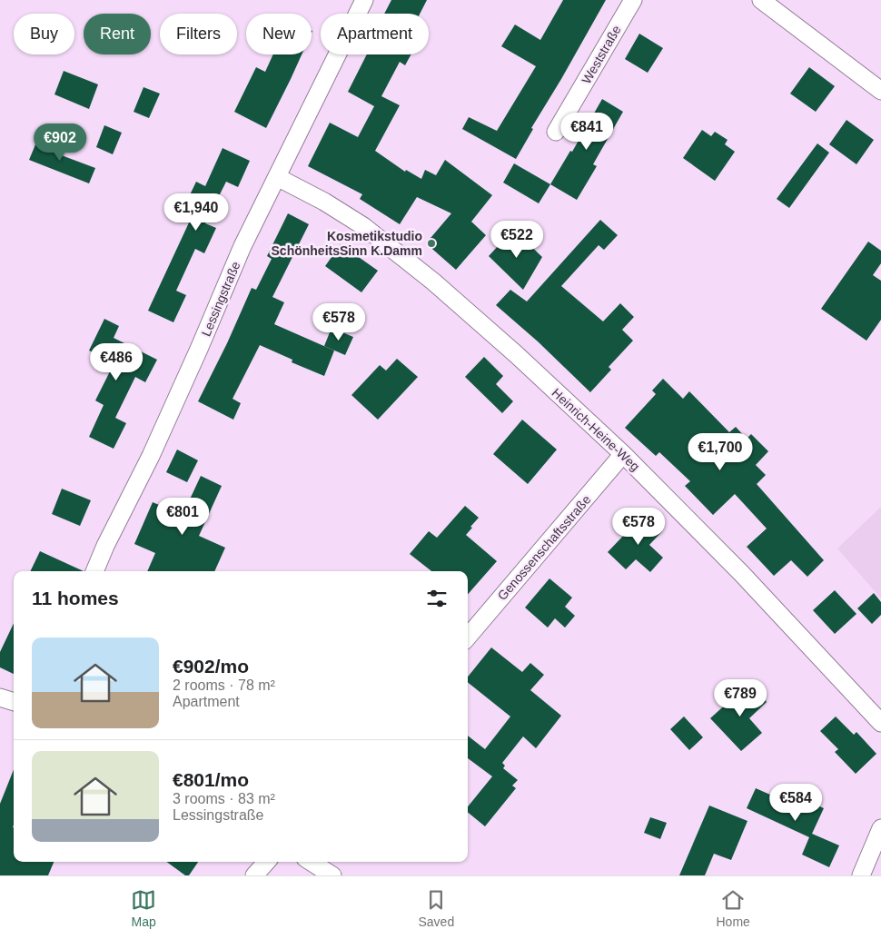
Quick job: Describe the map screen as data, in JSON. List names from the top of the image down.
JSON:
{
  "streets": {
    "street": [
      "Weststraße",
      "Lessingstraße",
      "Heinrich-Heine-Weg",
      "Genossenschaftsstraße"
    ]
  },
  "crossings": [
    ["Lessingstraße", "Heinrich-Heine-Weg"],
    ["Heinrich-Heine-Weg", "Genossenschaftsstraße"]
  ],
  "places": ["Kosmetikstudio SchönheitsSinn K.Damm"],
  "page": {
    "chip": [
      "Buy",
      "Rent",
      "Filters",
      "New",
      "Apartment"
    ],
    "price": [
      "€841",
      "€902",
      "€1,940",
      "€522",
      "€578",
      "€486",
      "€1,700",
      "€801",
      "€578",
      "€789",
      "€584"
    ],
    "heading": "11 homes",
    "list": [
      {
        "name": "€902/mo",
        "note": "2 rooms · 78 m² · Apartment"
      },
      {
        "name": "€801/mo",
        "note": "3 rooms · 83 m² · Lessingstraße"
      }
    ],
    "tabs": ["Map", "Saved", "Home"]
  }
}
